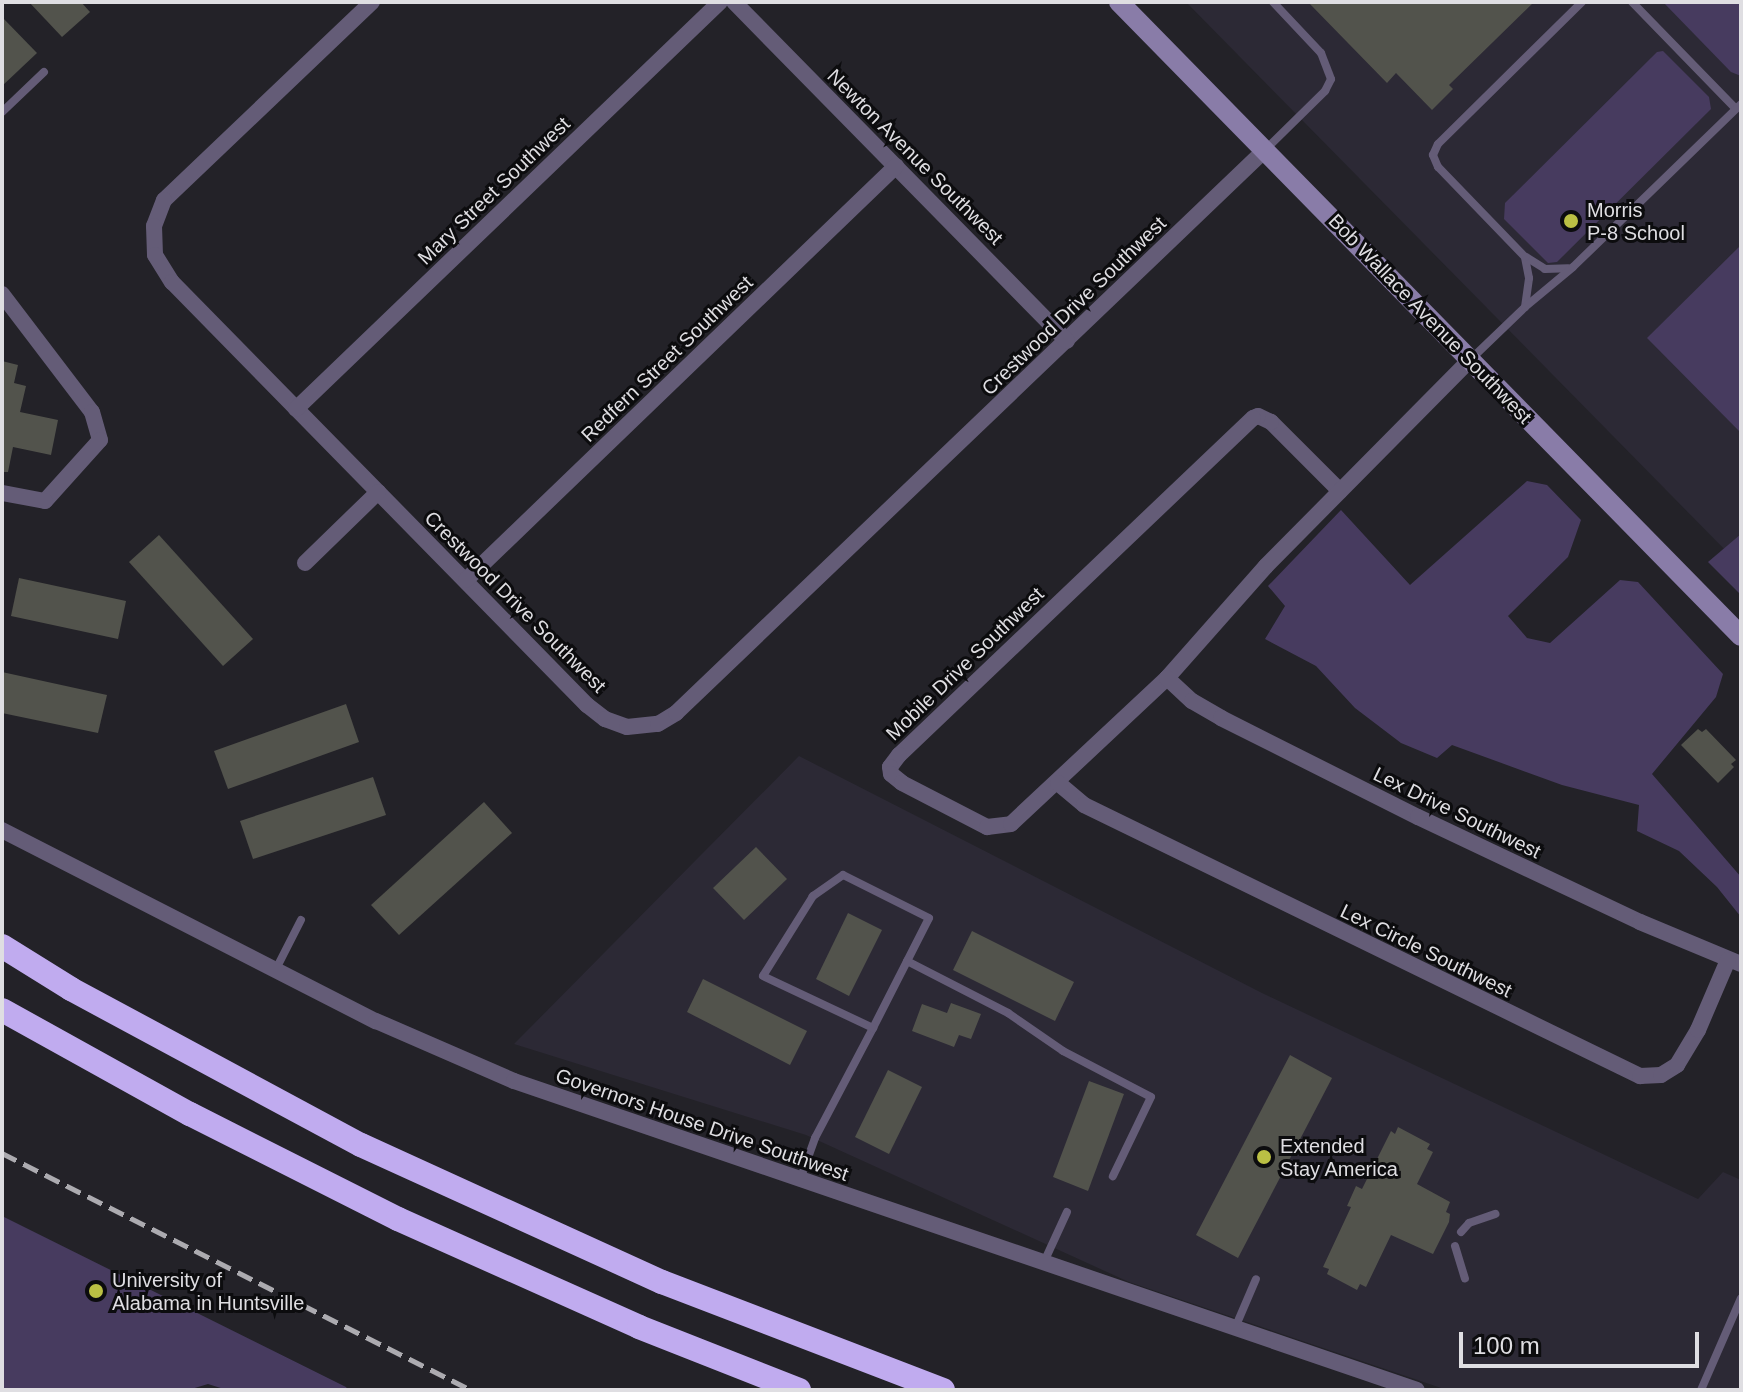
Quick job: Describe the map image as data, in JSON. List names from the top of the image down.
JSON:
{
  "streets": {
    "main road": ["Bob Wallace Avenue Southwest"],
    "street": [
      "Newton Avenue Southwest",
      "Mary Street Southwest",
      "Crestwood Drive Southwest",
      "Redfern Street Southwest",
      "Mobile Drive Southwest",
      "Lex Drive Southwest",
      "Lex Circle Southwest",
      "Governors House Drive Southwest"
    ]
  },
  "crossings": [
    ["Newton Avenue Southwest", "Crestwood Drive Southwest"],
    ["Newton Avenue Southwest", "Redfern Street Southwest"],
    ["Mary Street Southwest", "Crestwood Drive Southwest"],
    ["Crestwood Drive Southwest", "Bob Wallace Avenue Southwest"],
    ["Crestwood Drive Southwest", "Redfern Street Southwest"],
    ["Bob Wallace Avenue Southwest", "Mobile Drive Southwest"],
    ["Mobile Drive Southwest", "Lex Drive Southwest"],
    ["Mobile Drive Southwest", "Lex Circle Southwest"],
    ["Lex Drive Southwest", "Lex Circle Southwest"]
  ],
  "places": ["Morris P-8 School", "Extended Stay America", "University of Alabama in Huntsville"],
  "scale_bar": "100 m"
}
